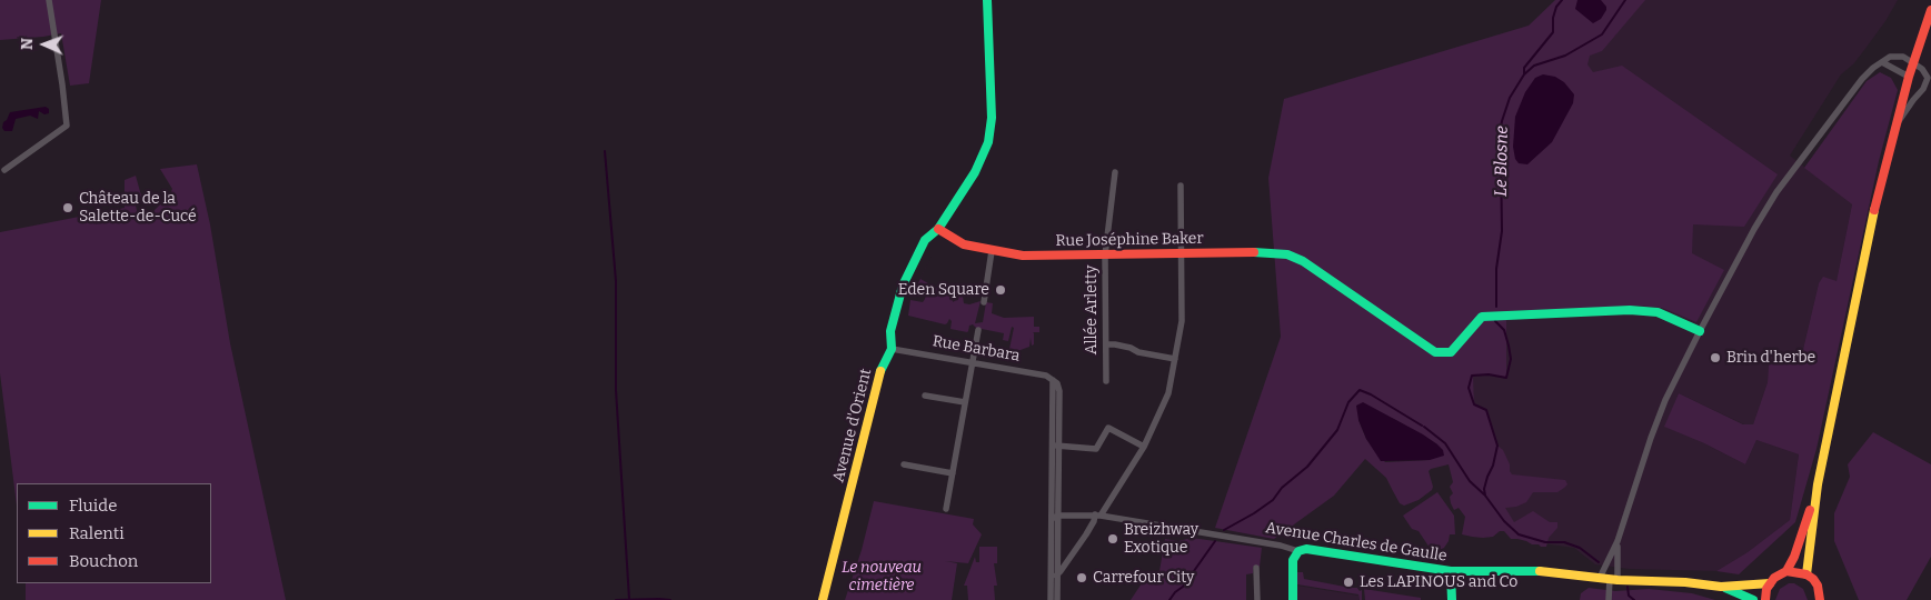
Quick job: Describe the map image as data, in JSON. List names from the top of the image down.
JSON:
{
  "streets": {
    "street": [
      "Rue Joséphine Baker",
      "Allée Arletty",
      "Rue Barbara",
      "Avenue d'Orient",
      "Avenue Charles de Gaulle"
    ]
  },
  "crossings": [
    ["Rue Joséphine Baker", "Allée Arletty"],
    ["Rue Joséphine Baker", "Avenue d'Orient"],
    ["Rue Barbara", "Avenue d'Orient"]
  ],
  "water": ["Le Blosne"],
  "parks": ["Le nouveau cimetière"],
  "places": [
    "Château de la Salette-de-Cucé",
    "Eden Square",
    "Brin d'herbe",
    "Breizhway Exotique",
    "Carrefour City",
    "Les LAPINOUS and Co"
  ],
  "legend": ["Fluide", "Ralenti", "Bouchon"],
  "north": "left"
}
